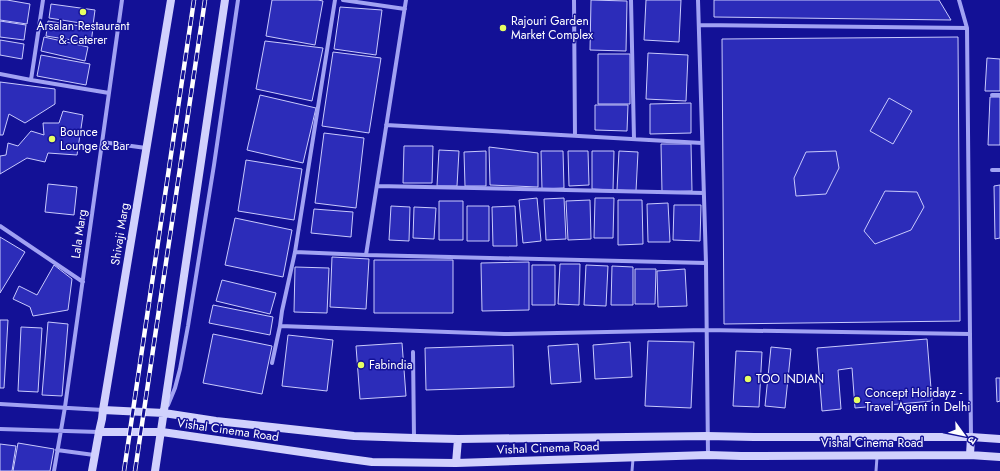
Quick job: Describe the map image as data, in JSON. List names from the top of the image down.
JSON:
{
  "streets": {
    "street": ["Lala Marg", "Shivaji Marg", "Vishal Cinema Road"]
  },
  "crossings": [
    ["Shivaji Marg", "Vishal Cinema Road"]
  ],
  "places": [
    "Arsalan Restaurant & Caterer",
    "Rajouri Garden Market Complex",
    "Bounce Lounge & Bar",
    "Fabindia",
    "TOO INDIAN",
    "Concept Holidayz - Travel Agent in Delhi"
  ],
  "north": "bottom right"
}
